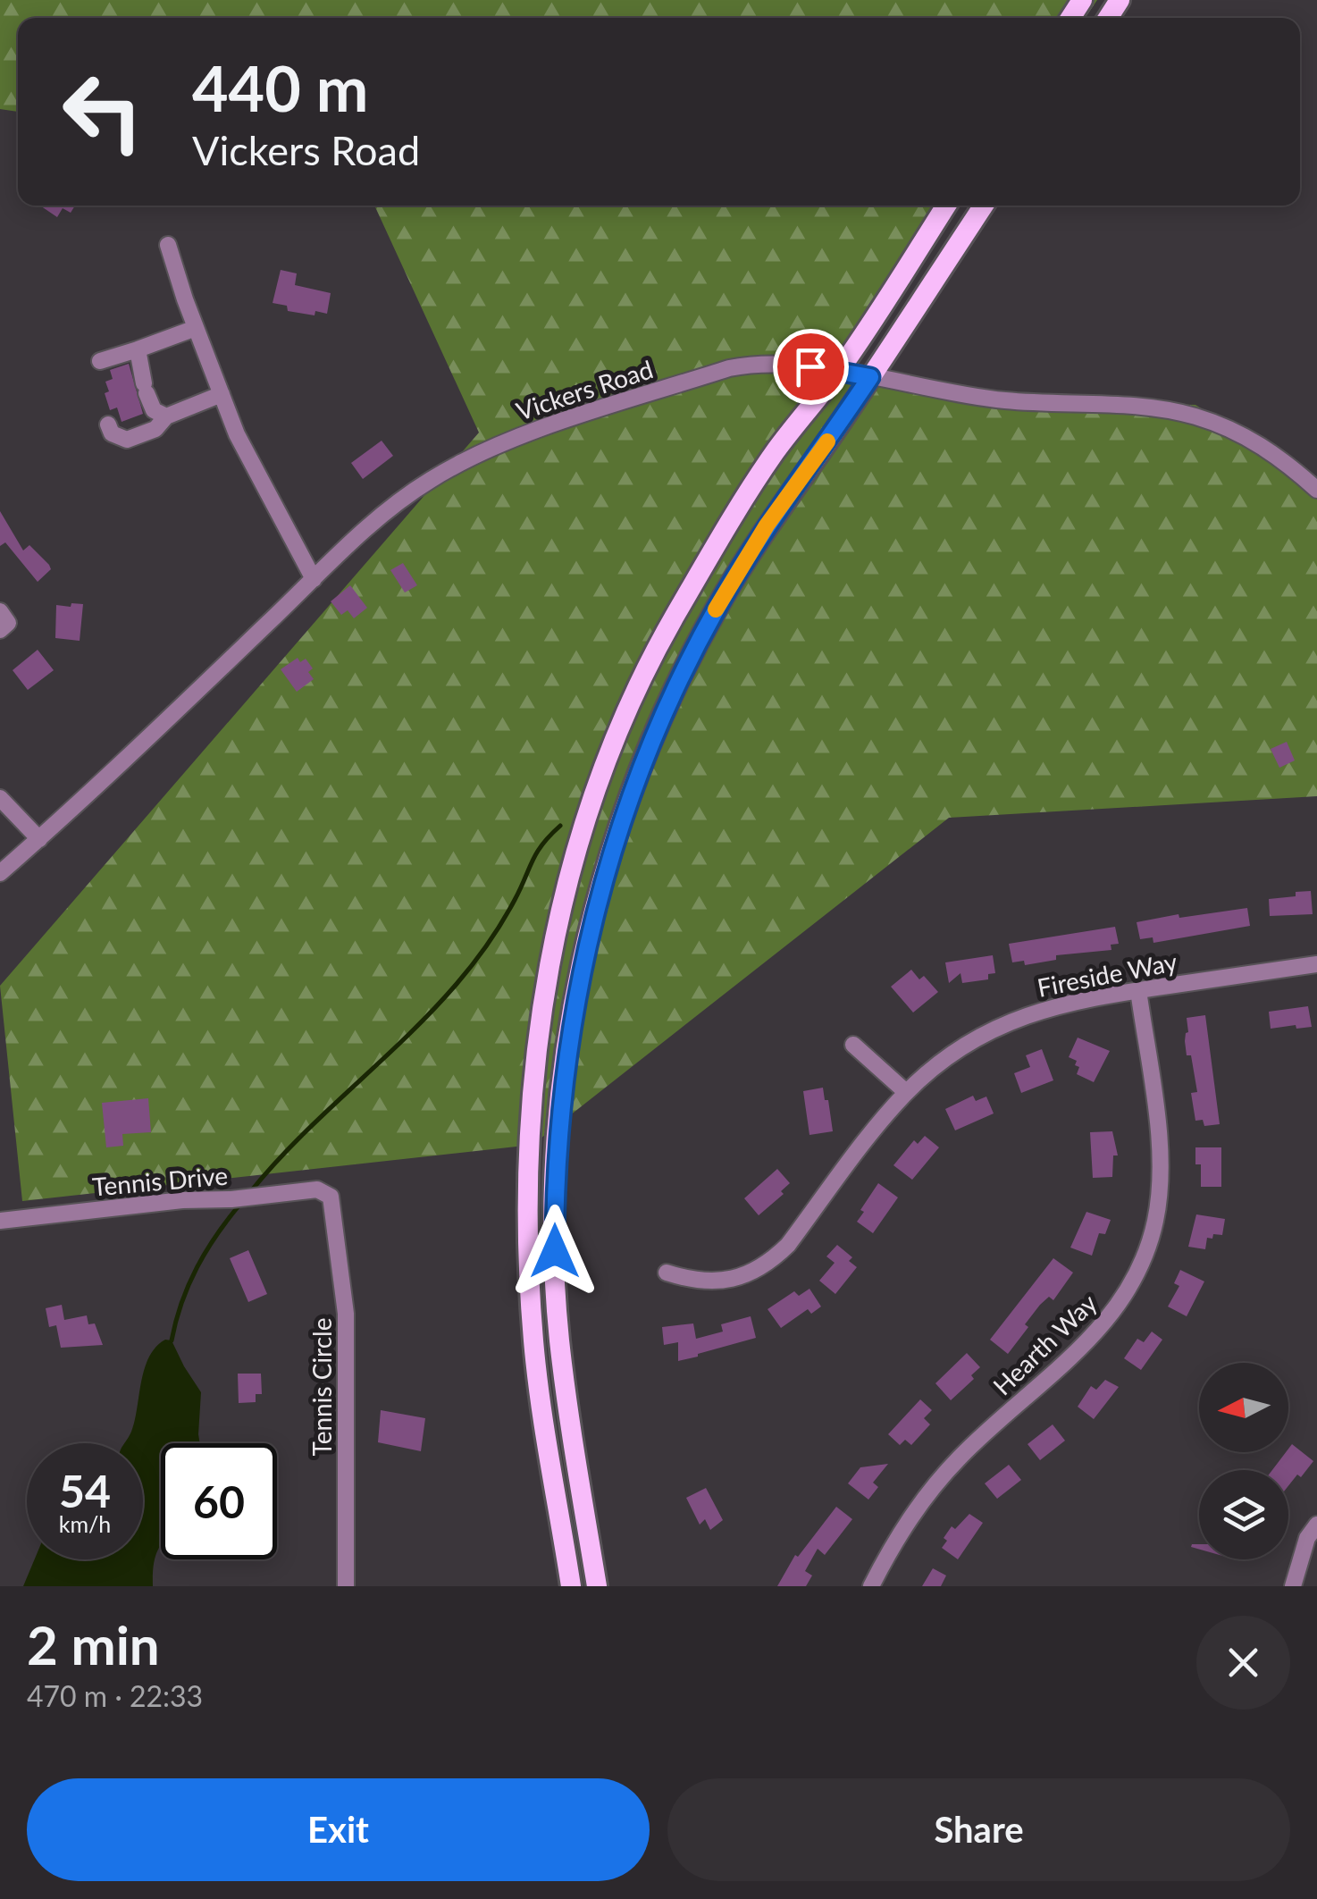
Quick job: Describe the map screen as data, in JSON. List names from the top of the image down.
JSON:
{
  "streets": {
    "street": [
      "Vickers Road",
      "Fireside Way",
      "Tennis Drive",
      "Hearth Way",
      "Tennis Circle"
    ]
  },
  "crossings": [
    ["Fireside Way", "Hearth Way"],
    ["Tennis Drive", "Tennis Circle"]
  ],
  "north": "left",
  "page": {
    "turn": ["440 m", "Vickers Road"],
    "speed": "54 km/h",
    "limit": "60",
    "heading": ["2 min", "470 m · 22:33"],
    "buttons": ["Exit", "Share"]
  }
}
